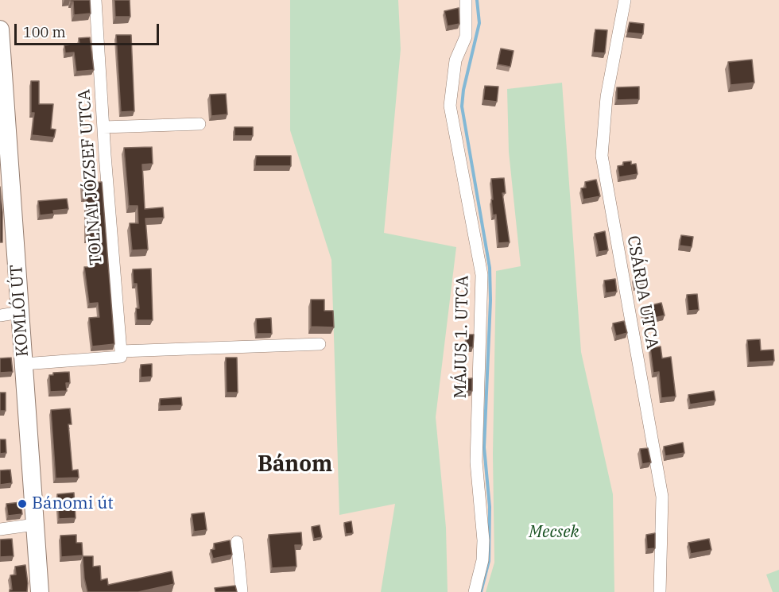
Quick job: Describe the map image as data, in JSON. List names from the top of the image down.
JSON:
{
  "streets": {
    "main road": ["KOMLÓI ÚT"],
    "street": ["TOLNAI JÓZSEF UTCA", "CSÁRDA UTCA", "MÁJUS 1. UTCA"]
  },
  "districts": ["Bánom"],
  "parks": ["Mecsek"],
  "places": ["Bánomi út"],
  "scale_bar": "100 m"
}
